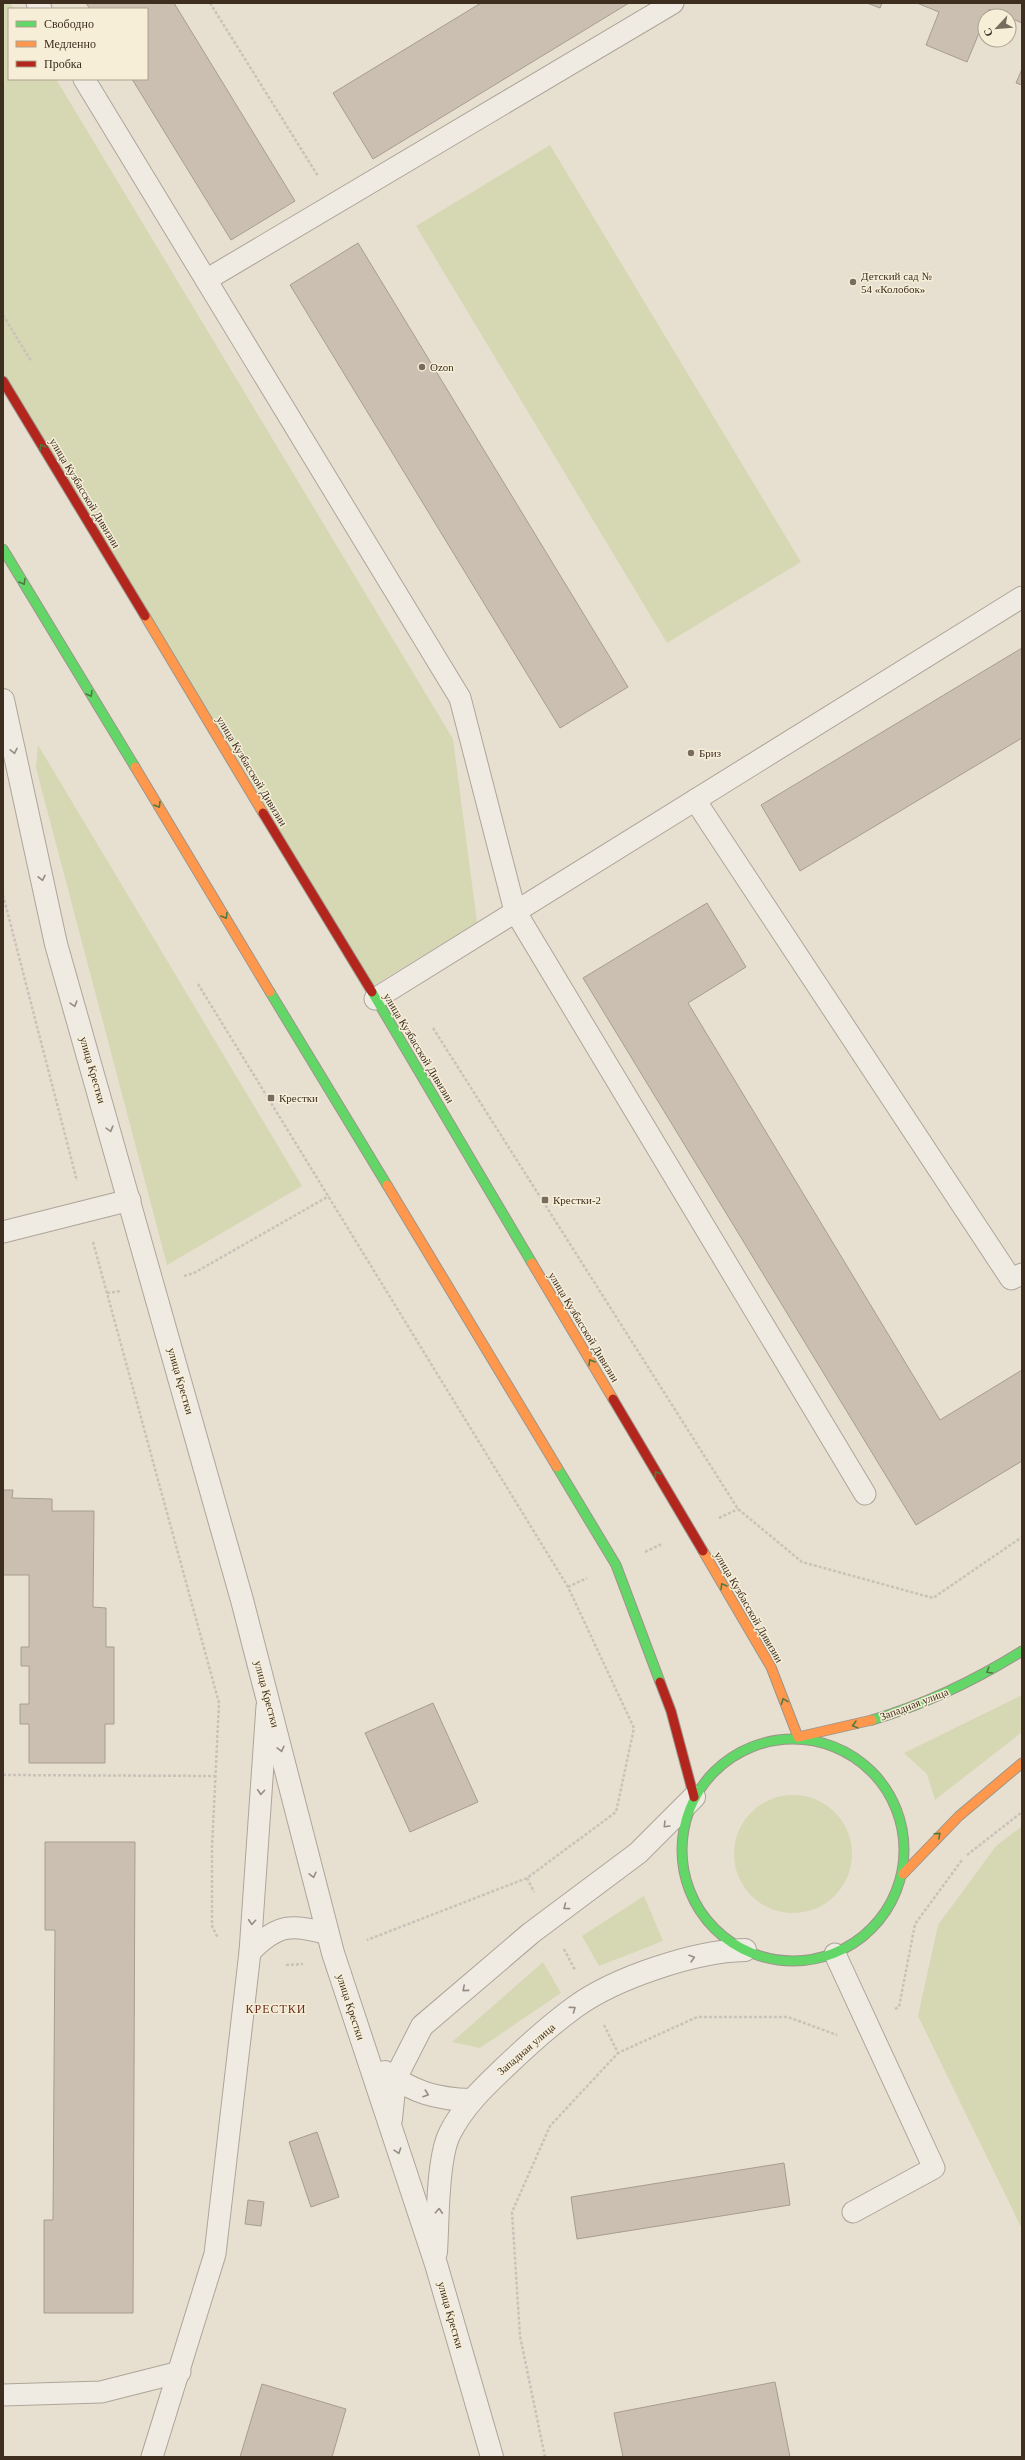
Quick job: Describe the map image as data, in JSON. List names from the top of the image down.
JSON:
{
  "streets": {
    "street": ["улица Кузбасской Дивизии", "улица Крестки", "Западная улица"]
  },
  "crossings": [
    ["улица Кузбасской Дивизии", "Западная улица"],
    ["улица Крестки", "Западная улица"]
  ],
  "one_way": ["улица Кузбасской Дивизии"],
  "districts": ["КРЕСТКИ"],
  "places": {
    "other": ["Детский сад № 54 «Колобок»", "Ozon", "Бриз"],
    "transit": ["Крестки", "Крестки-2"]
  },
  "legend": ["Свободно", "Медленно", "Пробка"],
  "north": "bottom left"
}
